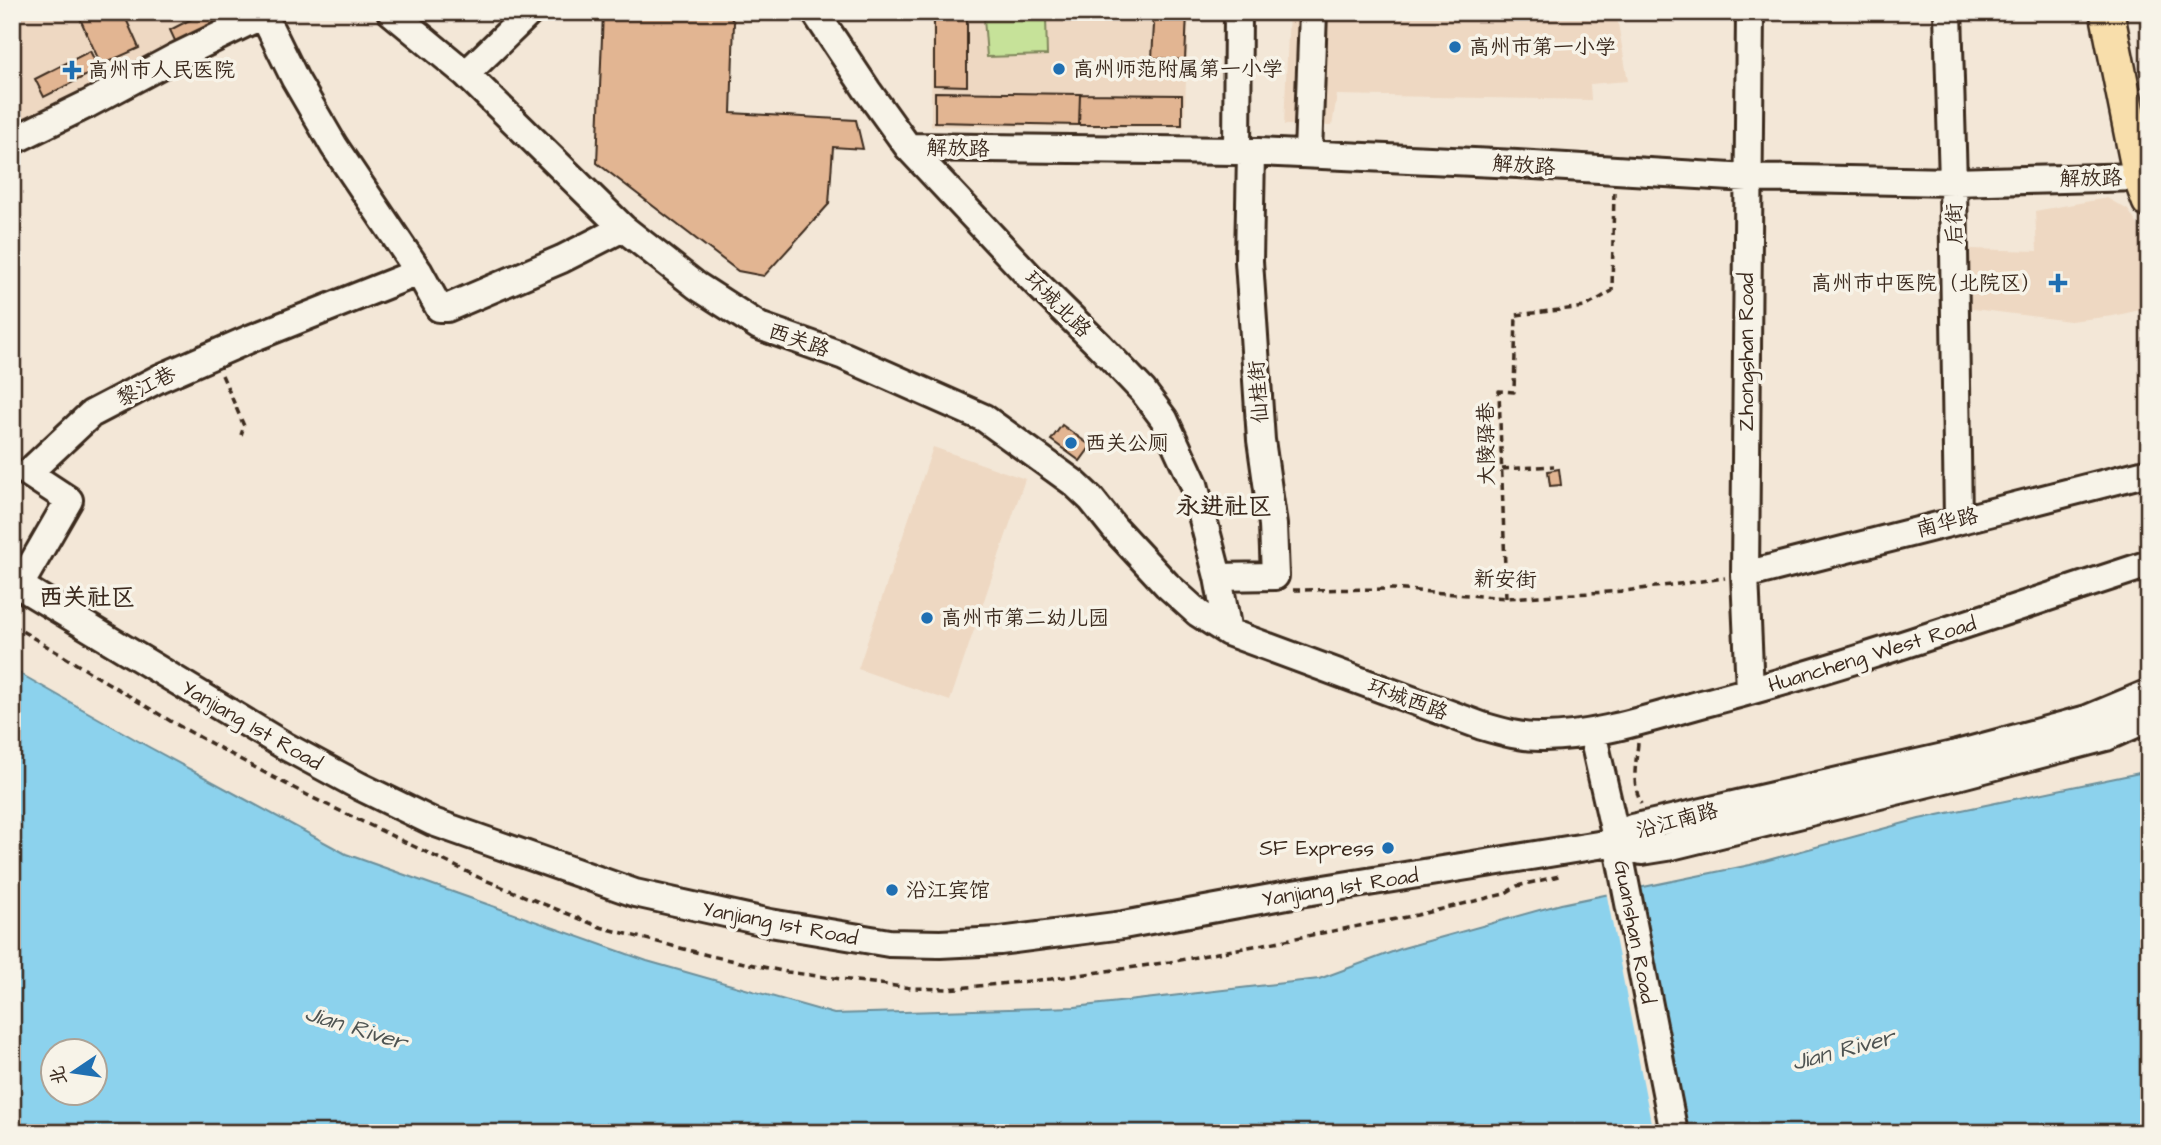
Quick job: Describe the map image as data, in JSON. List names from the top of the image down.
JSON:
{
  "streets": {
    "street": [
      "解放路",
      "后街",
      "环城北路",
      "西关路",
      "Zhongshan Road",
      "黎江巷",
      "仙桂街",
      "南华路",
      "Huancheng West Road",
      "环城西路",
      "Yanjiang 1st Road",
      "沿江南路",
      "Guanshan Road"
    ],
    "path": ["大陵驿巷", "新安街"]
  },
  "crossings": [
    ["解放路", "后街"],
    ["解放路", "环城北路"],
    ["解放路", "Zhongshan Road"],
    ["解放路", "仙桂街"],
    ["解放路", "大陵驿巷"],
    ["后街", "南华路"],
    ["环城北路", "西关路"],
    ["环城北路", "环城西路"],
    ["西关路", "环城西路"],
    ["Zhongshan Road", "南华路"],
    ["Zhongshan Road", "新安街"],
    ["Zhongshan Road", "Huancheng West Road"],
    ["黎江巷", "Yanjiang 1st Road"],
    ["仙桂街", "新安街"],
    ["大陵驿巷", "新安街"],
    ["南华路", "新安街"],
    ["Huancheng West Road", "环城西路"],
    ["Huancheng West Road", "Guanshan Road"],
    ["环城西路", "Guanshan Road"],
    ["Yanjiang 1st Road", "沿江南路"],
    ["Yanjiang 1st Road", "Guanshan Road"],
    ["沿江南路", "Guanshan Road"]
  ],
  "districts": ["永进社区", "西关社区"],
  "water": ["Jian River"],
  "places": {
    "other": [
      "高州市第一小学",
      "高州师范附属第一小学",
      "西关公厕",
      "高州市第二幼儿园",
      "SF Express",
      "沿江宾馆"
    ],
    "health": ["高州市人民医院", "高州市中医院（北院区）"]
  },
  "north": "left"
}
